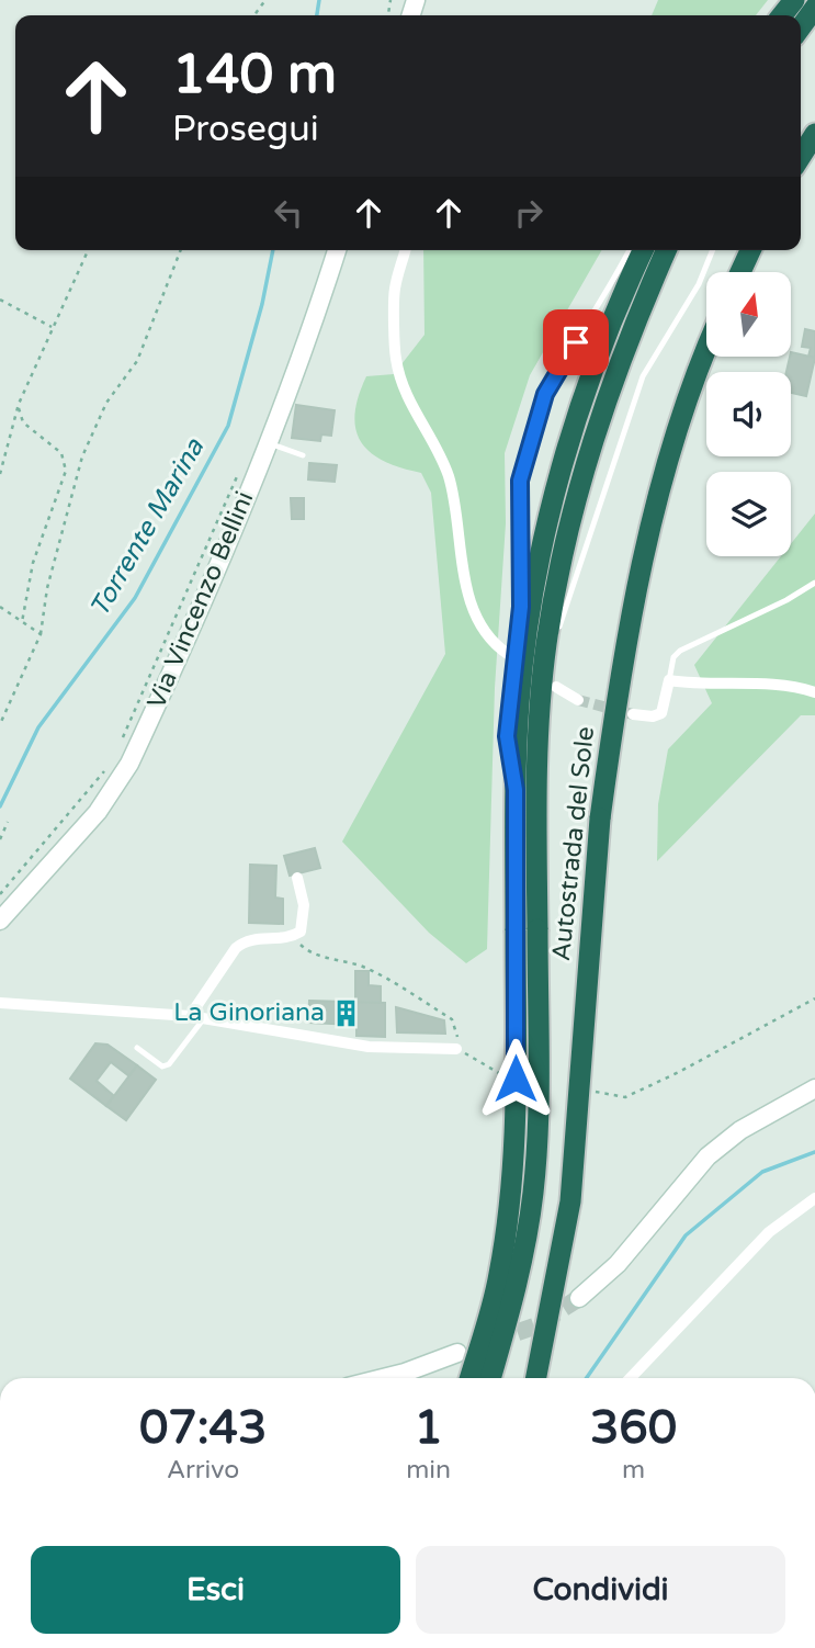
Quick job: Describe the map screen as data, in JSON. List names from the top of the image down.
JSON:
{
  "streets": {
    "highway": ["Autostrada del Sole"],
    "main road": ["Via Vincenzo Bellini"]
  },
  "water": ["Torrente Marina"],
  "places": {
    "building": ["La Ginoriana"]
  },
  "north": "top",
  "page": {
    "turn": ["140 m", "Prosegui"],
    "eta": [
      "07:43",
      "Arrivo",
      "1",
      "min",
      "360",
      "m"
    ],
    "buttons": ["Esci", "Condividi"]
  }
}
